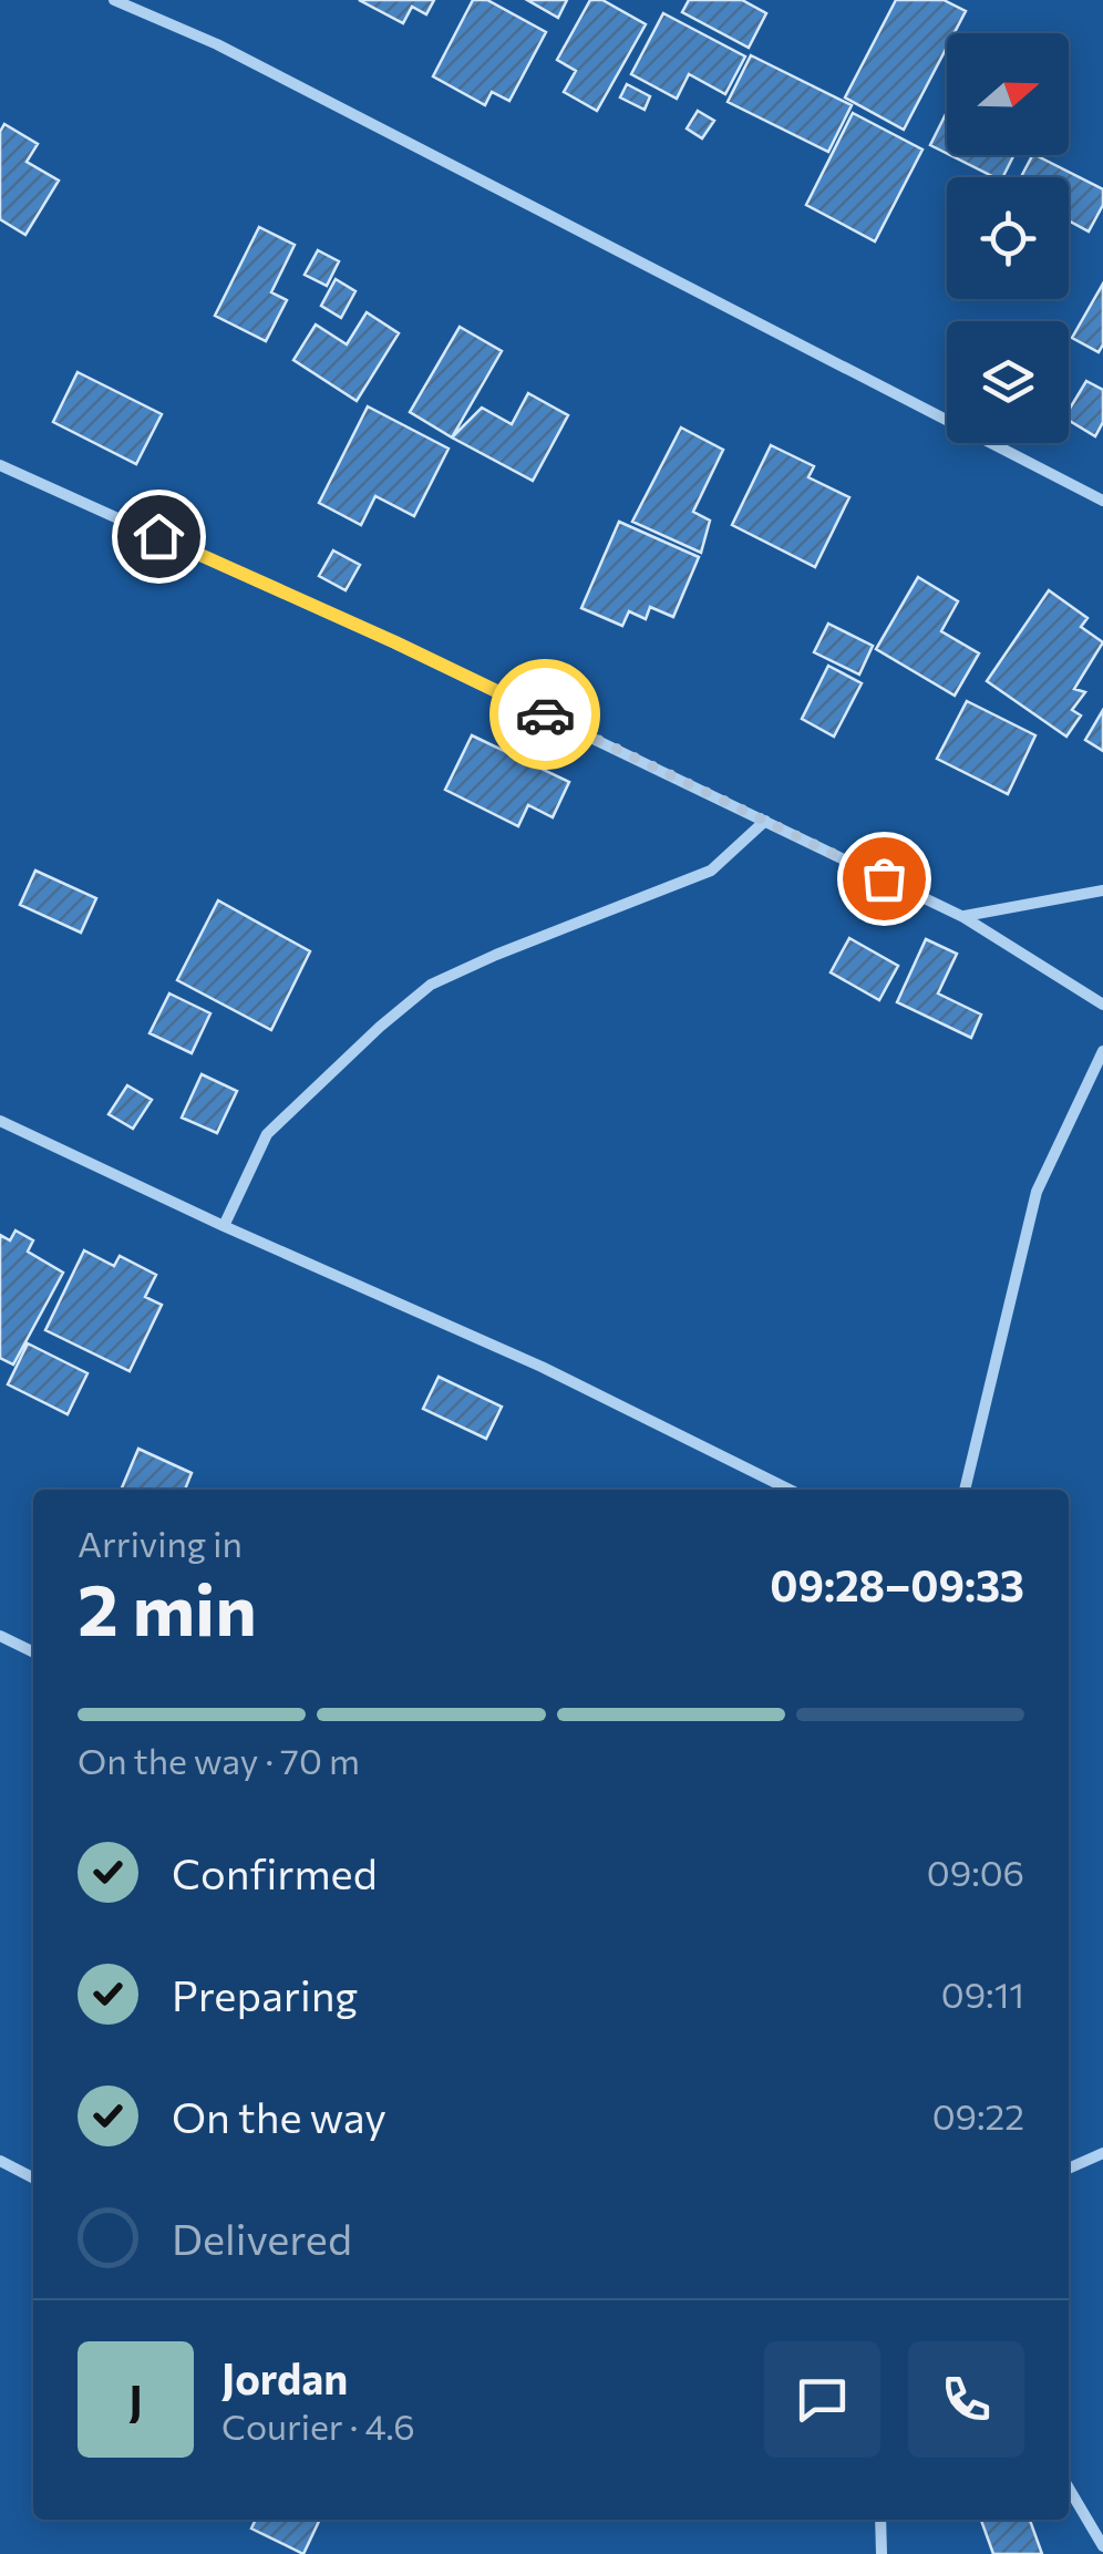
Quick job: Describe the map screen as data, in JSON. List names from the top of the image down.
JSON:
{
  "north": "right",
  "page": {
    "heading": ["2 min", "Arriving in", "09:28–09:33"],
    "panel": ["Jordan", "Courier · 4.6"],
    "bar": "On the way · 70 m",
    "list": [
      ["Confirmed", "09:06"],
      ["Preparing", "09:11"],
      ["On the way", "09:22"],
      "Delivered"
    ],
    "round": "J"
  }
}
